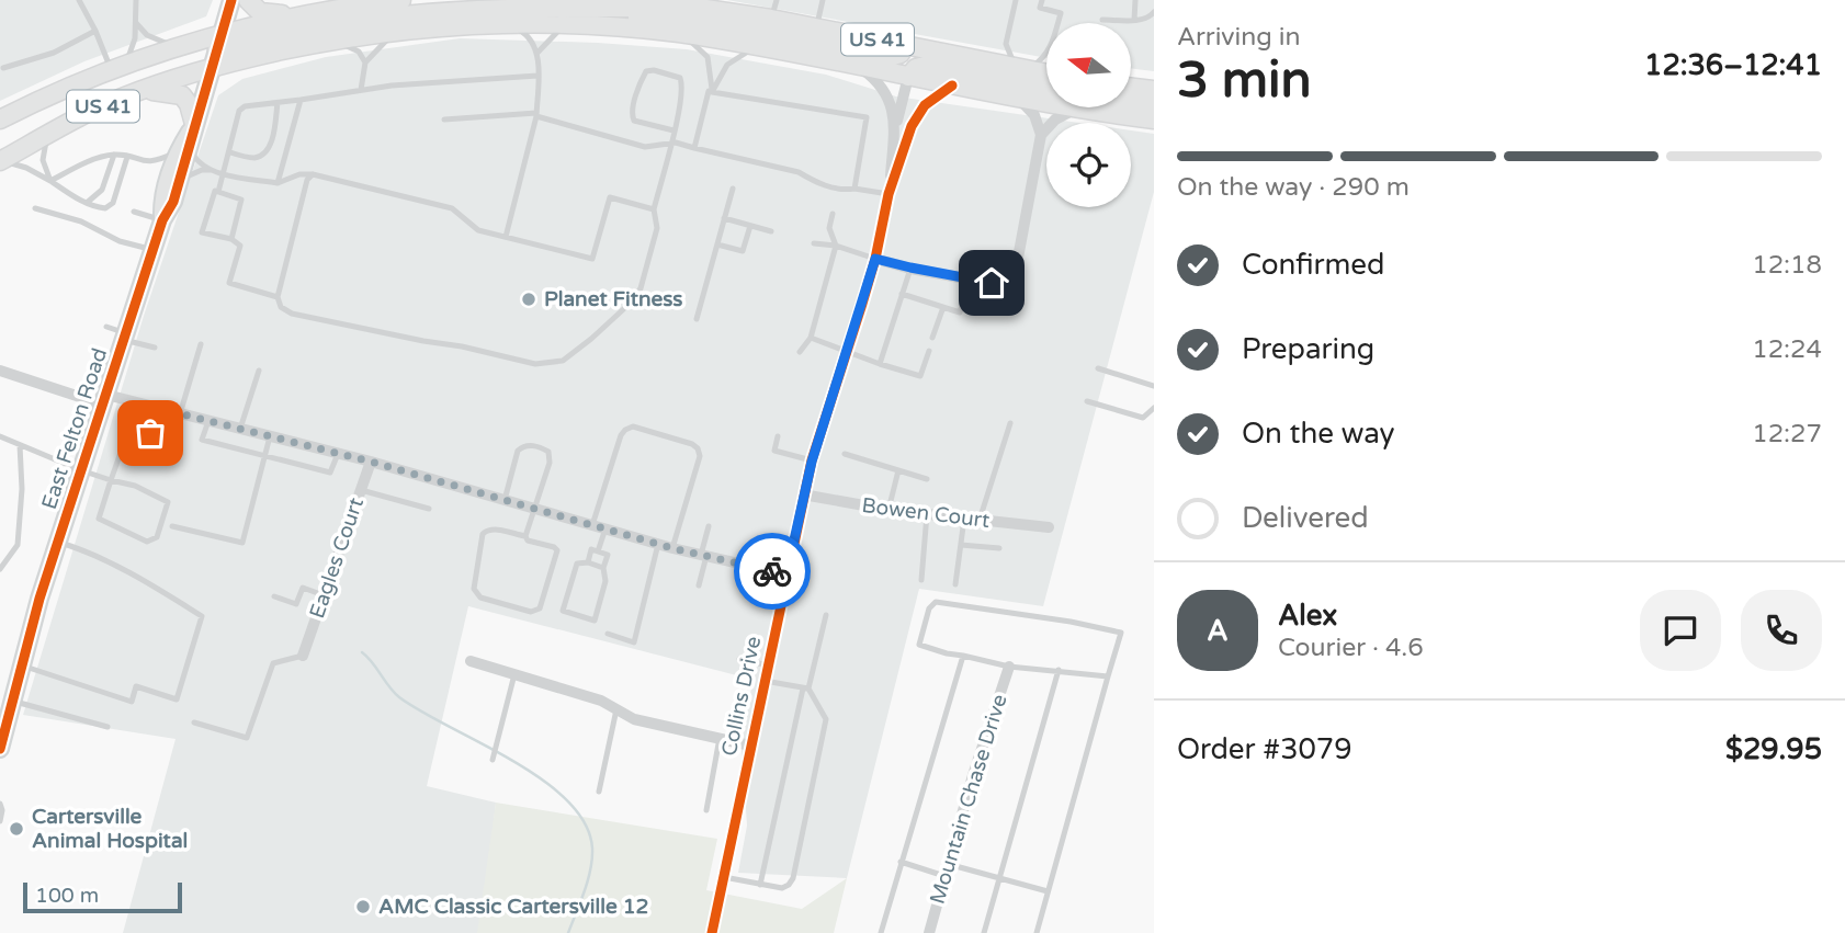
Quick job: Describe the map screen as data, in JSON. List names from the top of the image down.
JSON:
{
  "streets": {
    "main road": ["US 41"],
    "street": [
      "East Felton Road",
      "Bowen Court",
      "Eagles Court",
      "Collins Drive",
      "Mountain Chase Drive"
    ]
  },
  "crossings": [
    ["US 41", "East Felton Road"],
    ["US 41", "Collins Drive"],
    ["Bowen Court", "Collins Drive"]
  ],
  "places": ["Planet Fitness", "Cartersville Animal Hospital", "AMC Classic Cartersville 12"],
  "scale_bar": "100 m",
  "north": "left",
  "page": {
    "heading": ["3 min", "Arriving in", "12:36–12:41"],
    "panel": [
      "Alex",
      "Courier · 4.6",
      "Order #3079",
      "$29.95"
    ],
    "bar": "On the way · 290 m",
    "list": [
      ["Confirmed", "12:18"],
      ["Preparing", "12:24"],
      ["On the way", "12:27"],
      "Delivered"
    ],
    "round": "A",
    "scale": "100 m"
  }
}
